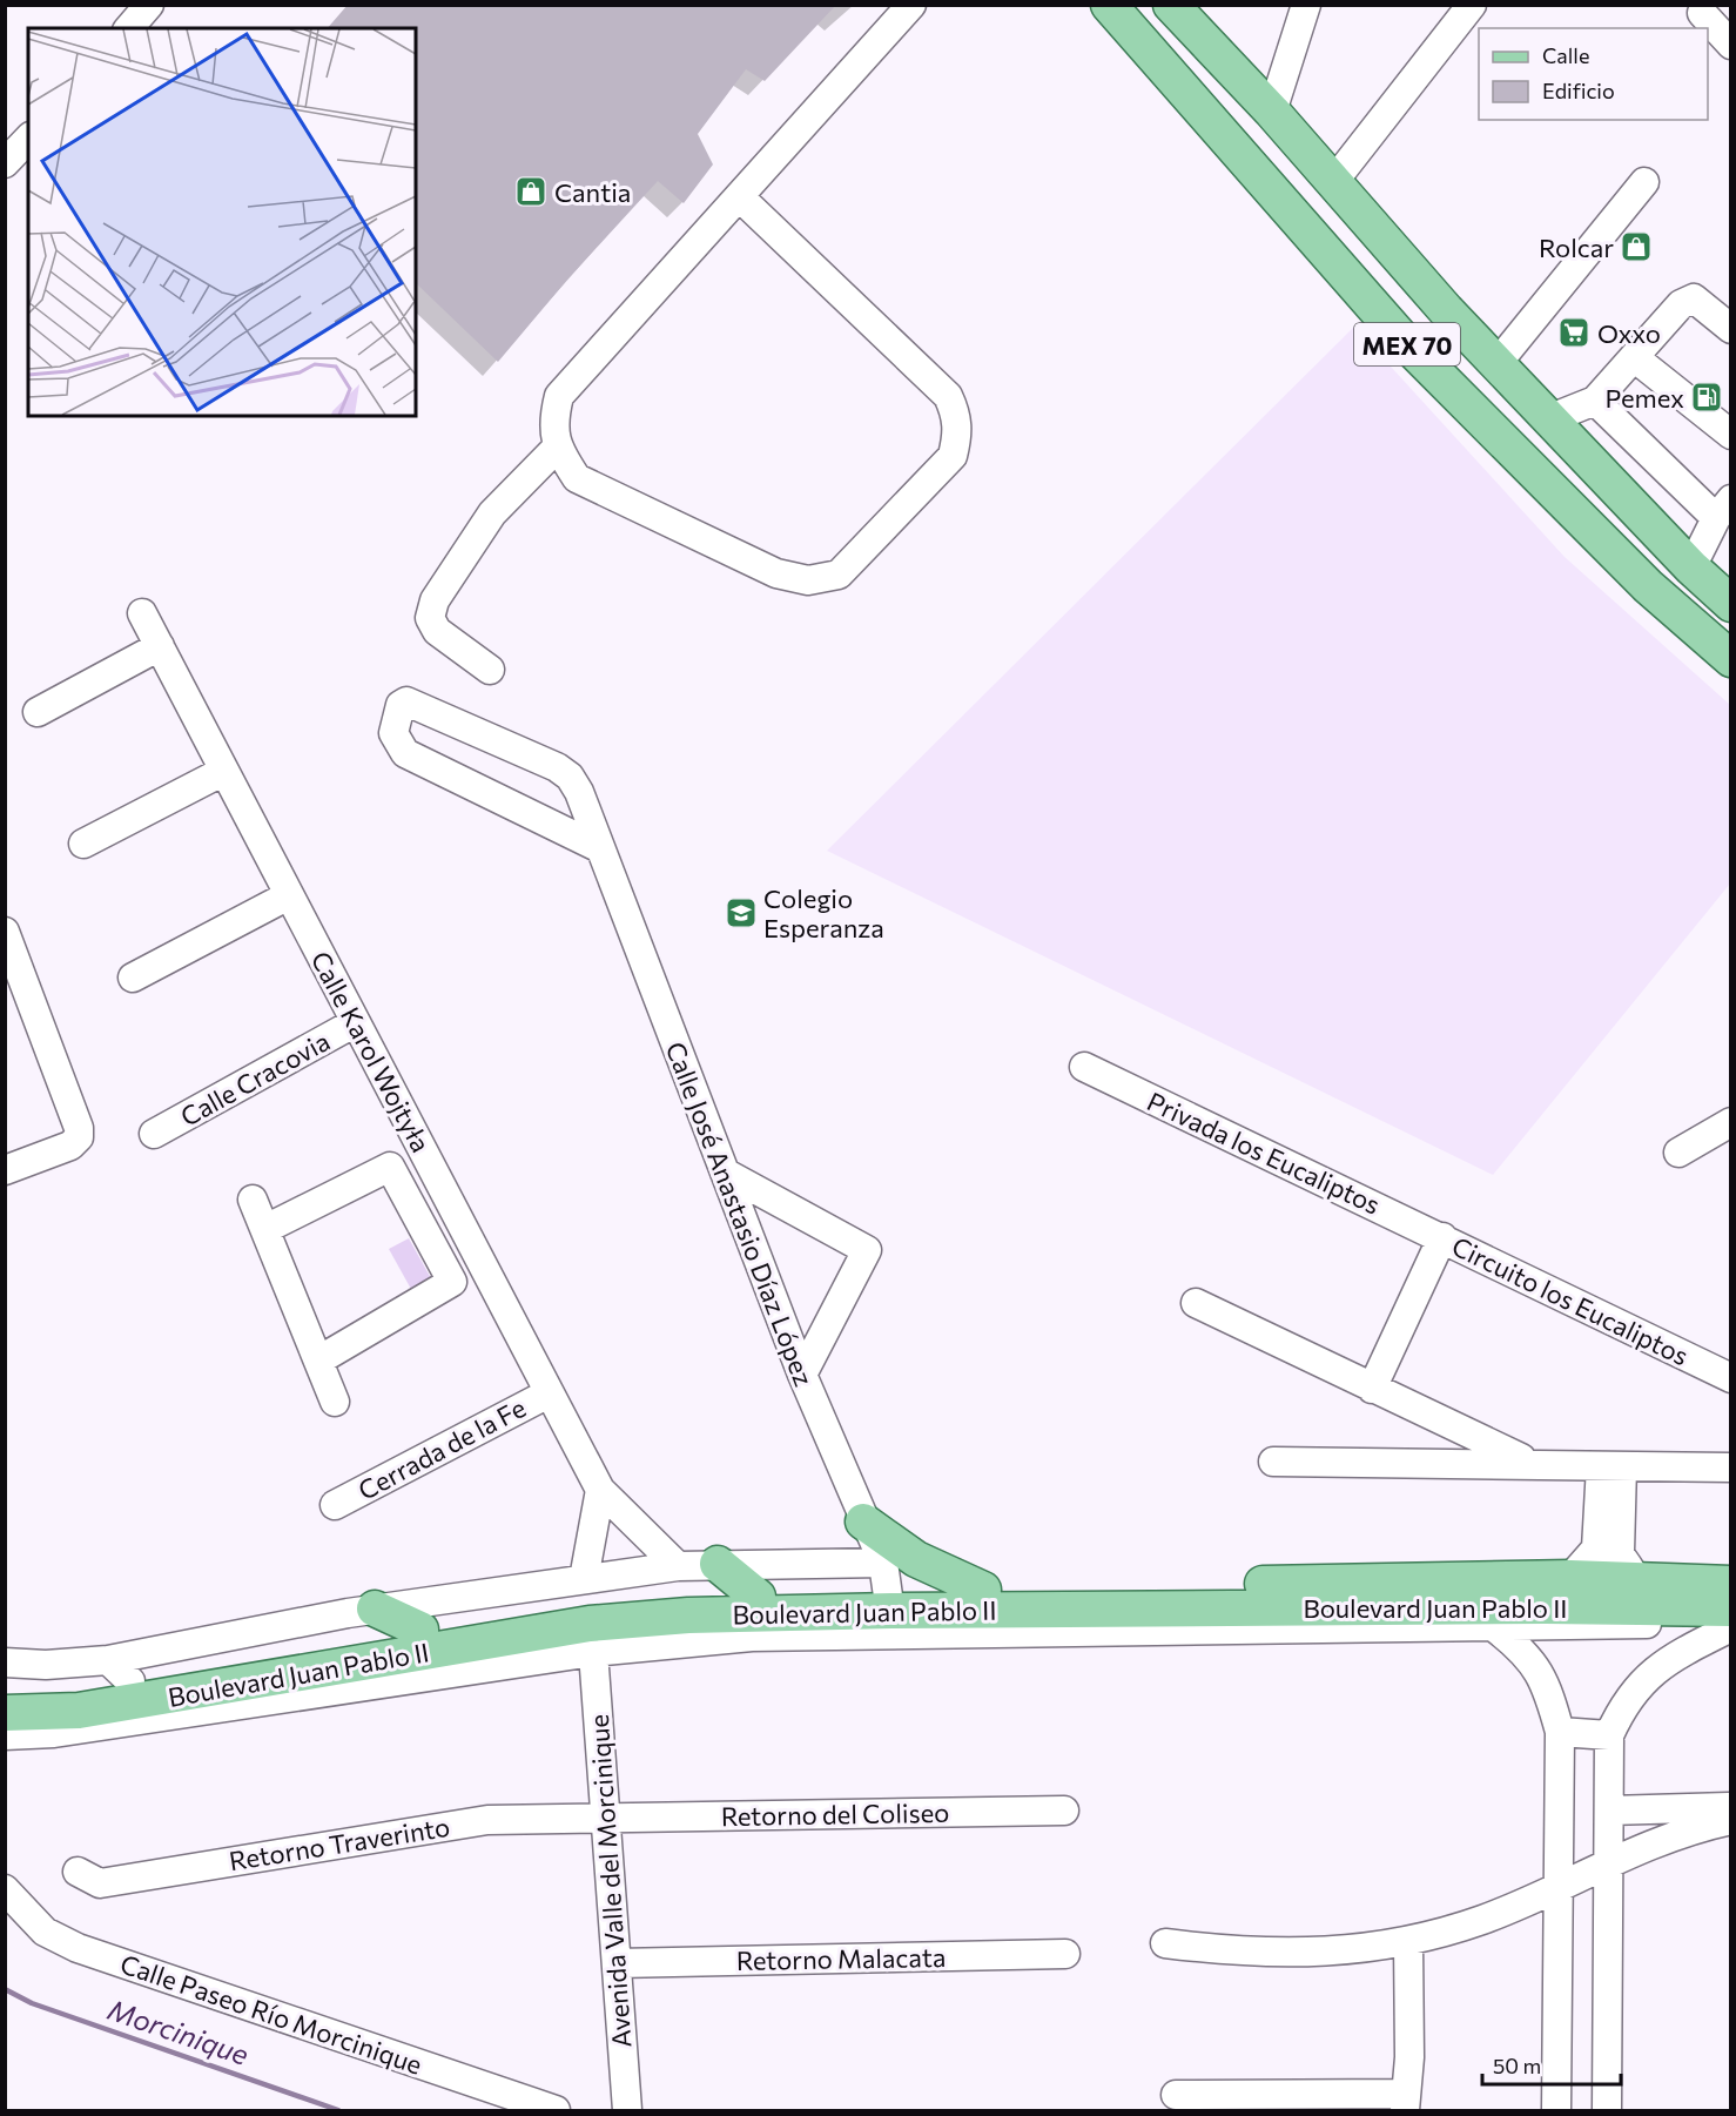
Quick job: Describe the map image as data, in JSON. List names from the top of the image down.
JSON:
{
  "streets": {
    "main road": ["MEX 70", "Boulevard Juan Pablo II"],
    "street": [
      "Calle Karol Wojtyła",
      "Calle Cracovia",
      "Privada los Eucaliptos",
      "Calle José Anastasio Díaz López",
      "Circuito los Eucaliptos",
      "Cerrada de la Fe",
      "Retorno del Coliseo",
      "Retorno Traverinto",
      "Avenida Valle del Morcinique",
      "Retorno Malacata",
      "Calle Paseo Río Morcinique"
    ]
  },
  "crossings": [
    ["Calle Karol Wojtyła", "Calle Cracovia"],
    ["Calle Karol Wojtyła", "Cerrada de la Fe"],
    ["Privada los Eucaliptos", "Circuito los Eucaliptos"],
    ["Calle José Anastasio Díaz López", "Boulevard Juan Pablo II"],
    ["Boulevard Juan Pablo II", "Avenida Valle del Morcinique"],
    ["Retorno del Coliseo", "Retorno Traverinto"],
    ["Retorno del Coliseo", "Avenida Valle del Morcinique"],
    ["Retorno Traverinto", "Avenida Valle del Morcinique"],
    ["Avenida Valle del Morcinique", "Retorno Malacata"]
  ],
  "water": ["Morcinique"],
  "places": {
    "shop": ["Cantia", "Rolcar"],
    "supermarket": ["Oxxo"],
    "fuel station": ["Pemex"],
    "school or university": ["Colegio Esperanza"]
  },
  "legend": ["Calle", "Edificio"],
  "scale_bar": "50 m"
}
